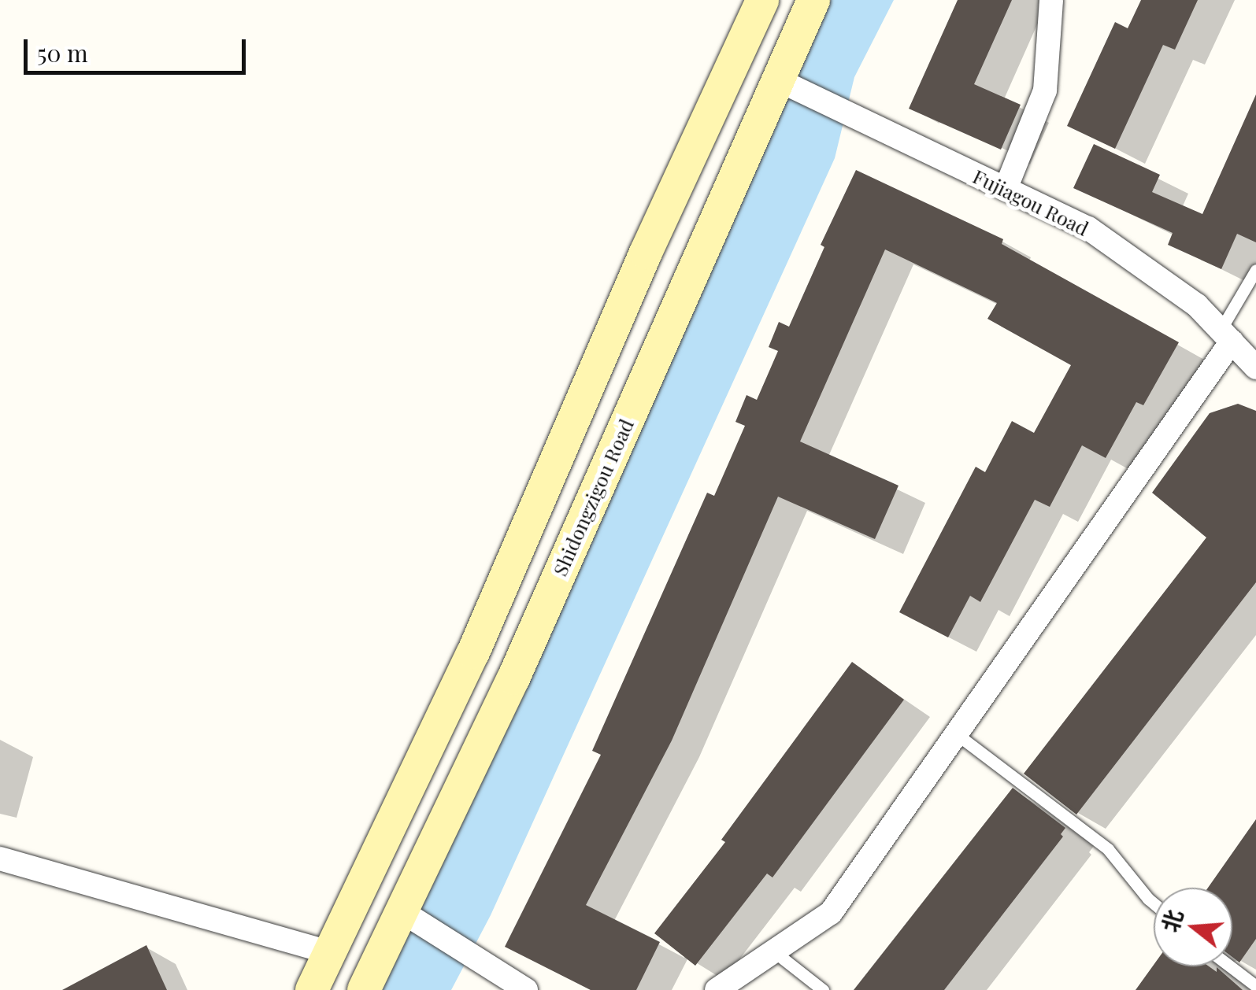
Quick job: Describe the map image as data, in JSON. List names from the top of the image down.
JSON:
{
  "streets": {
    "main road": ["Shidongzigou Road"],
    "street": ["Fujiagou Road"]
  },
  "crossings": [
    ["Fujiagou Road", "Shidongzigou Road"]
  ],
  "scale_bar": "50 m",
  "north": "left"
}
